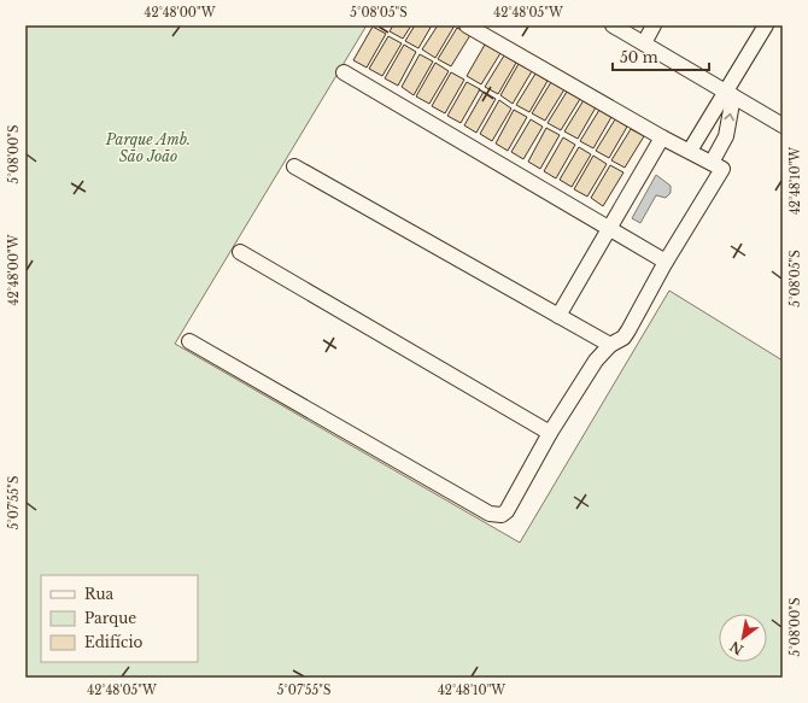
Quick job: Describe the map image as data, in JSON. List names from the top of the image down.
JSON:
{
  "parks": ["Parque Amb. São João"],
  "legend": ["Rua", "Parque", "Edifício"],
  "scale_bar": "50 m",
  "north": "bottom left",
  "coordinates": [
    "42°48'00\"W",
    "5°08'05\"S",
    "42°48'05\"W",
    "5°08'00\"S",
    "42°48'10\"W",
    "5°07'55\"S"
  ]
}
